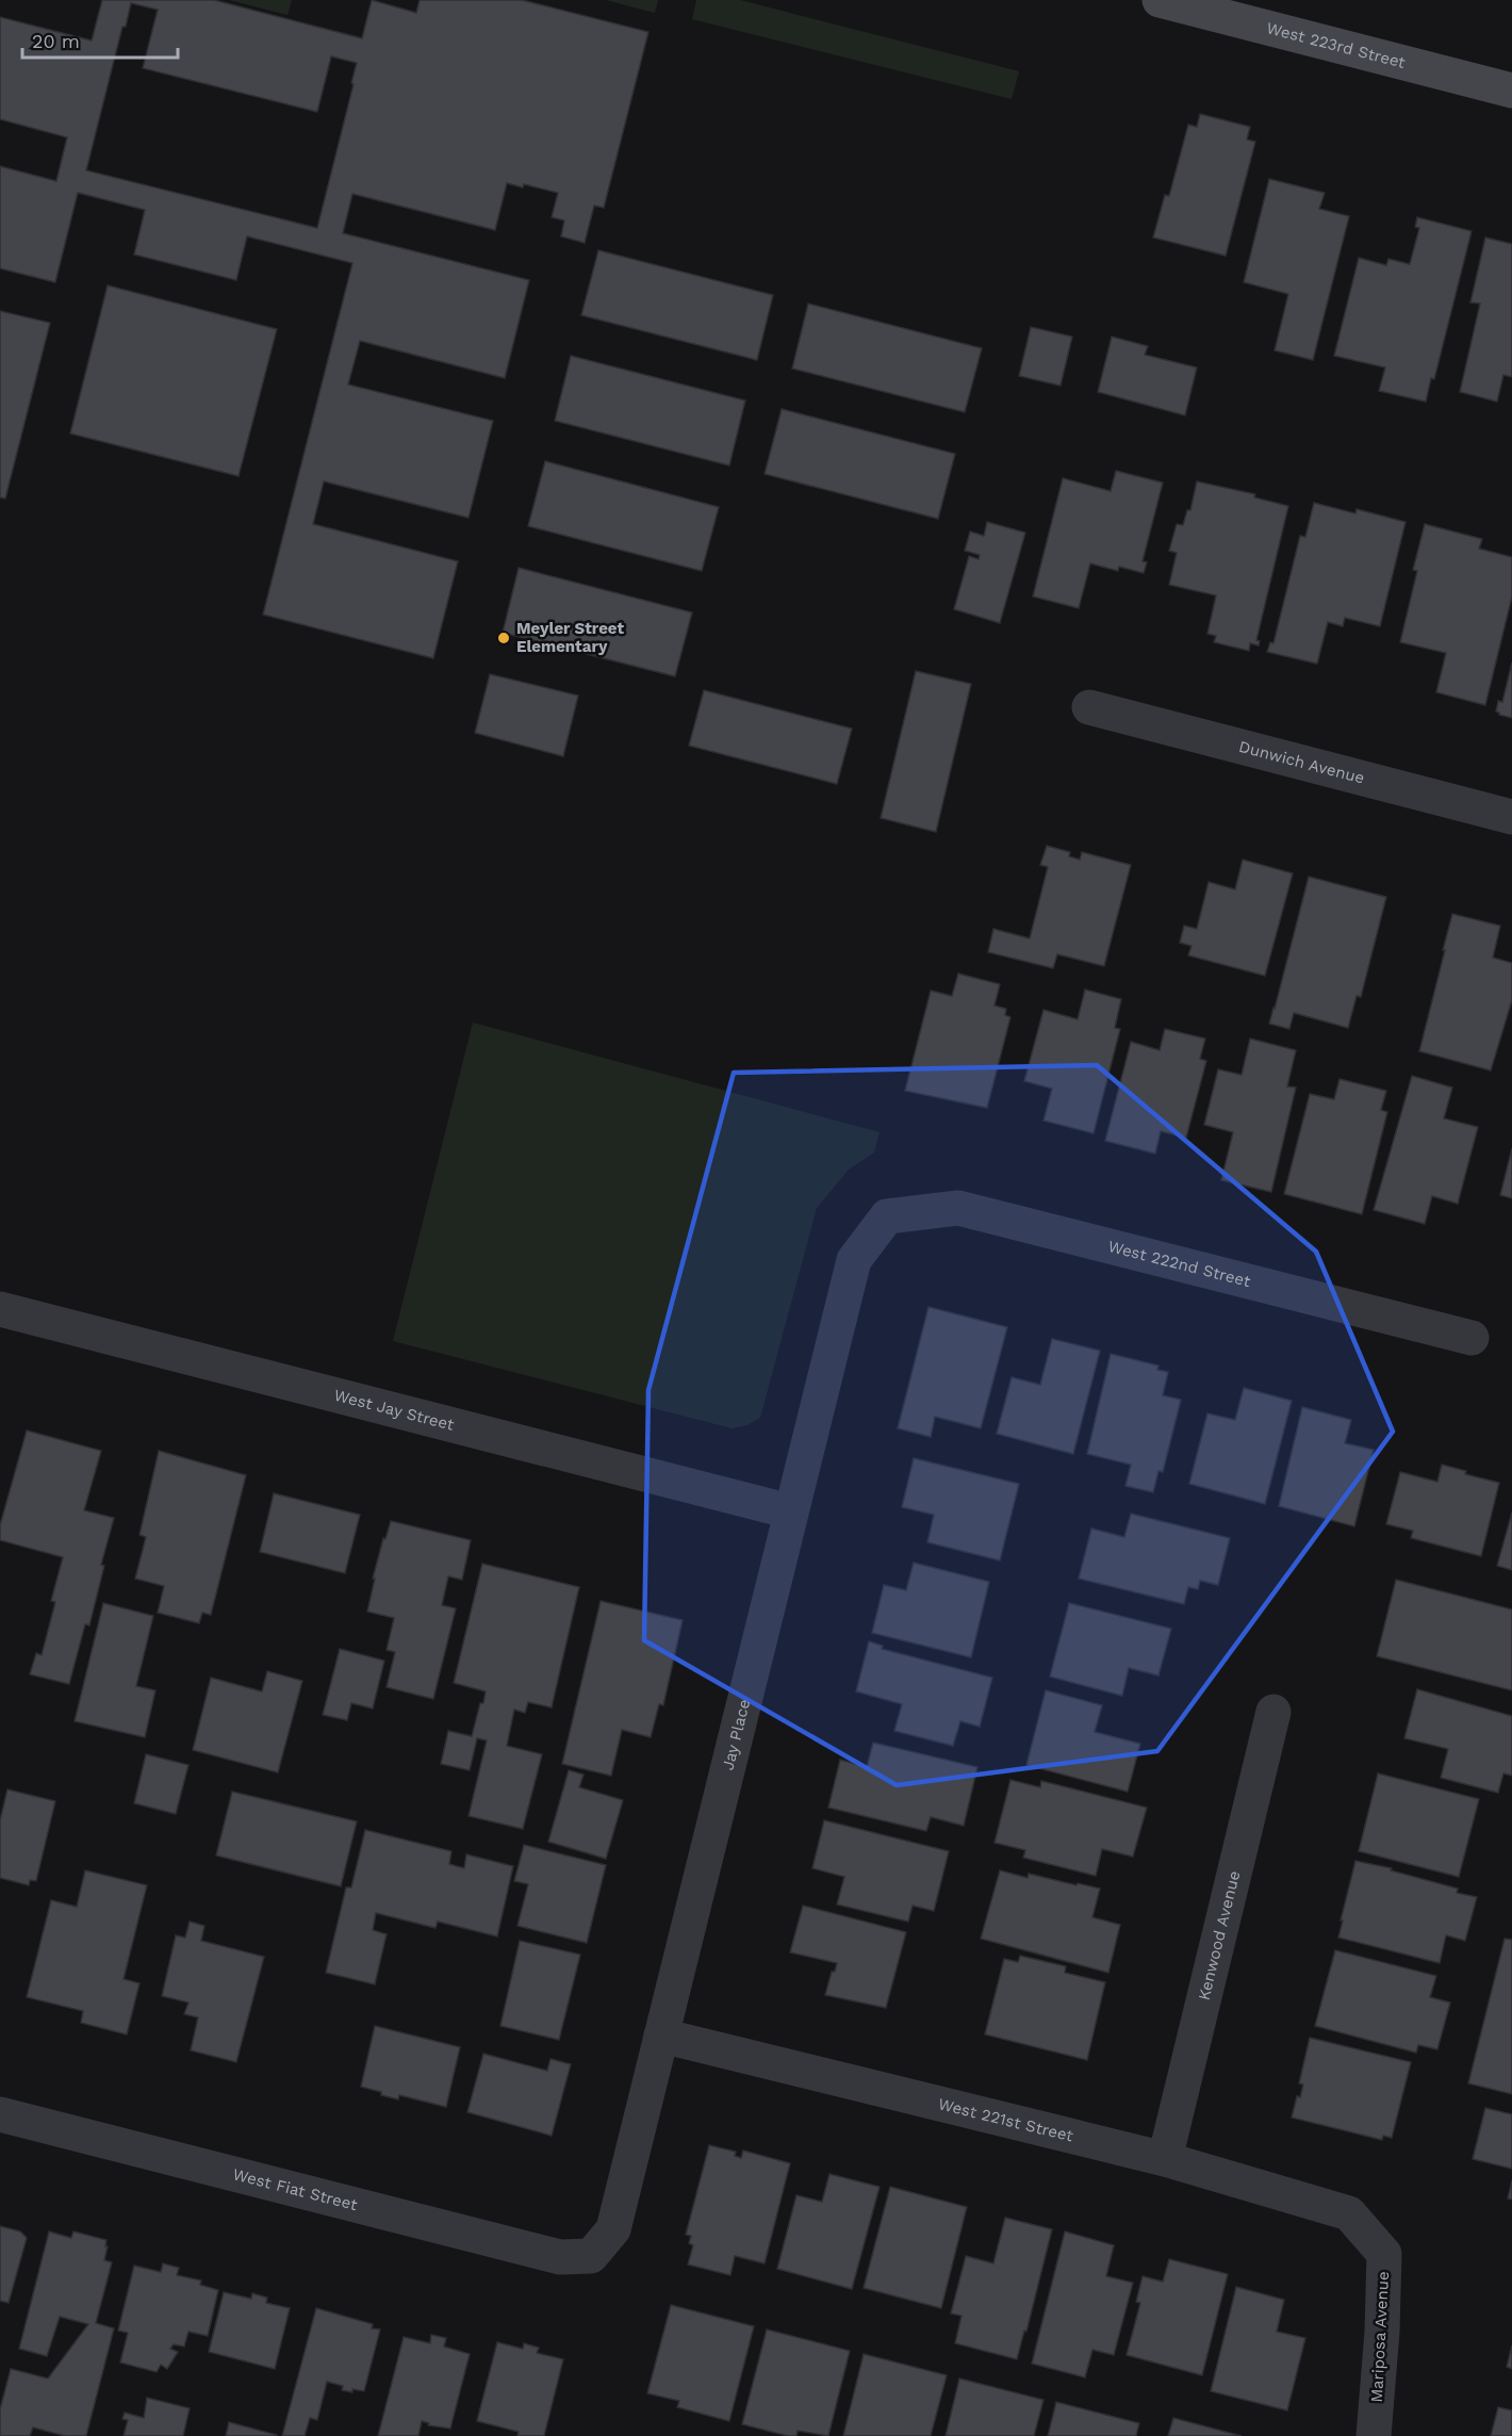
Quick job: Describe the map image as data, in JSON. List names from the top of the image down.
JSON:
{
  "streets": {
    "main road": ["West 223rd Street"],
    "street": [
      "Dunwich Avenue",
      "West 222nd Street",
      "West Jay Street",
      "Jay Place",
      "Kenwood Avenue",
      "West 221st Street",
      "West Fiat Street",
      "Mariposa Avenue"
    ]
  },
  "crossings": [
    ["West 222nd Street", "Jay Place"],
    ["West Jay Street", "Jay Place"],
    ["Jay Place", "West 221st Street"],
    ["Jay Place", "West Fiat Street"],
    ["Kenwood Avenue", "West 221st Street"],
    ["West 221st Street", "Mariposa Avenue"]
  ],
  "places": ["Meyler Street Elementary"],
  "scale_bar": "20 m"
}
